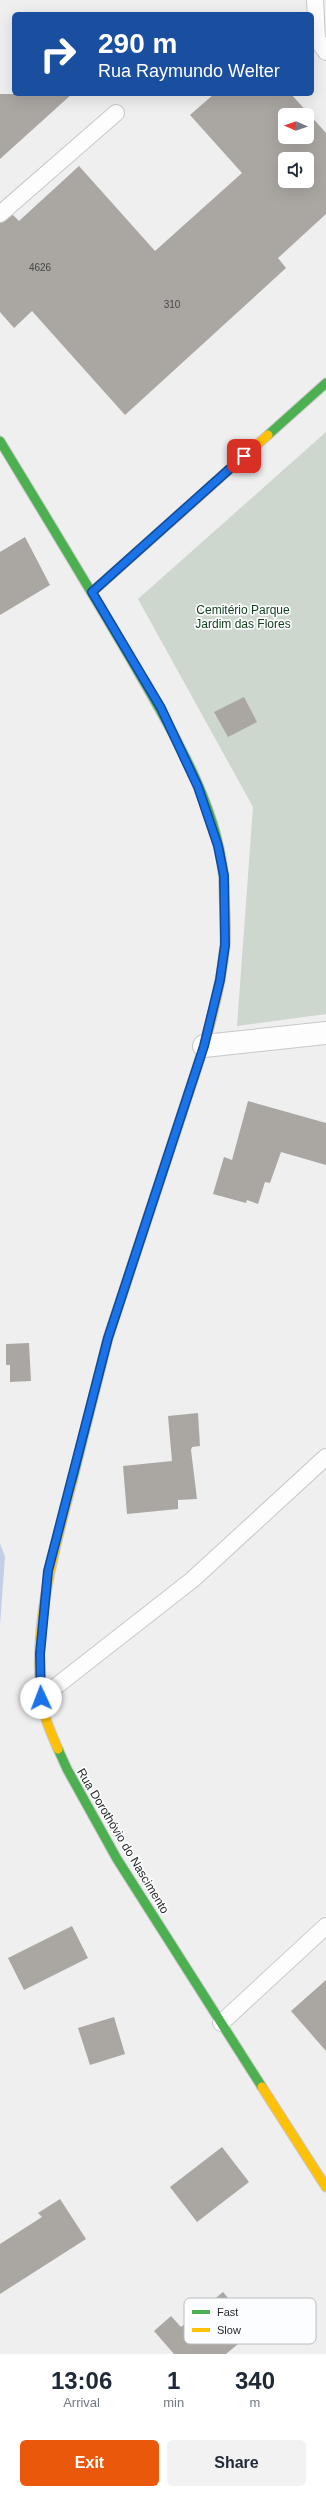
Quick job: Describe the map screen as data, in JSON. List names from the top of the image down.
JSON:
{
  "streets": {
    "street": ["Rua Dorothóvio do Nascimento"]
  },
  "parks": ["Cemitério Parque Jardim das Flores"],
  "house_numbers": ["4626", "310"],
  "legend": ["Fast", "Slow"],
  "north": "left",
  "page": {
    "turn": ["290 m", "Rua Raymundo Welter"],
    "eta": [
      "13:06",
      "Arrival",
      "1",
      "min",
      "340",
      "m"
    ],
    "buttons": ["Exit", "Share"]
  }
}
